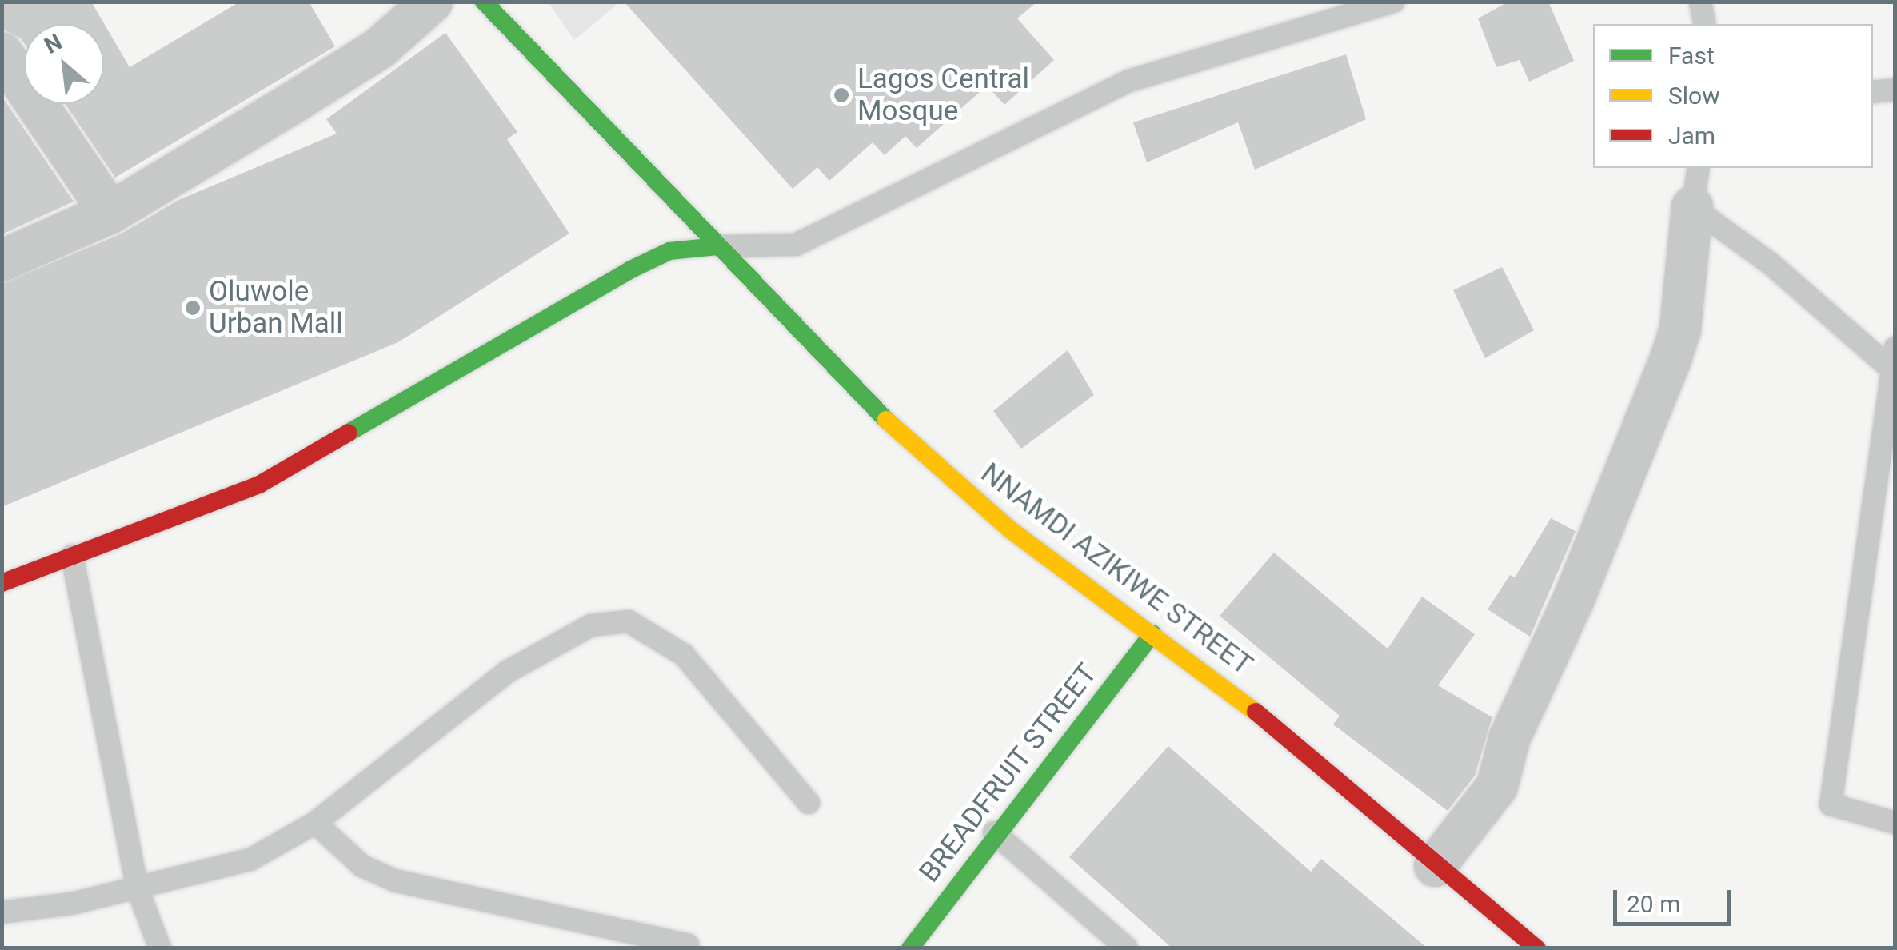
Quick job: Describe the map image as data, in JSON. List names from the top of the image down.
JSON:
{
  "streets": {
    "main road": ["NNAMDI AZIKIWE STREET", "BREADFRUIT STREET"]
  },
  "crossings": [
    ["NNAMDI AZIKIWE STREET", "BREADFRUIT STREET"]
  ],
  "places": ["Lagos Central Mosque", "Oluwole Urban Mall"],
  "legend": ["Fast", "Slow", "Jam"],
  "scale_bar": "20 m",
  "north": "top left"
}
